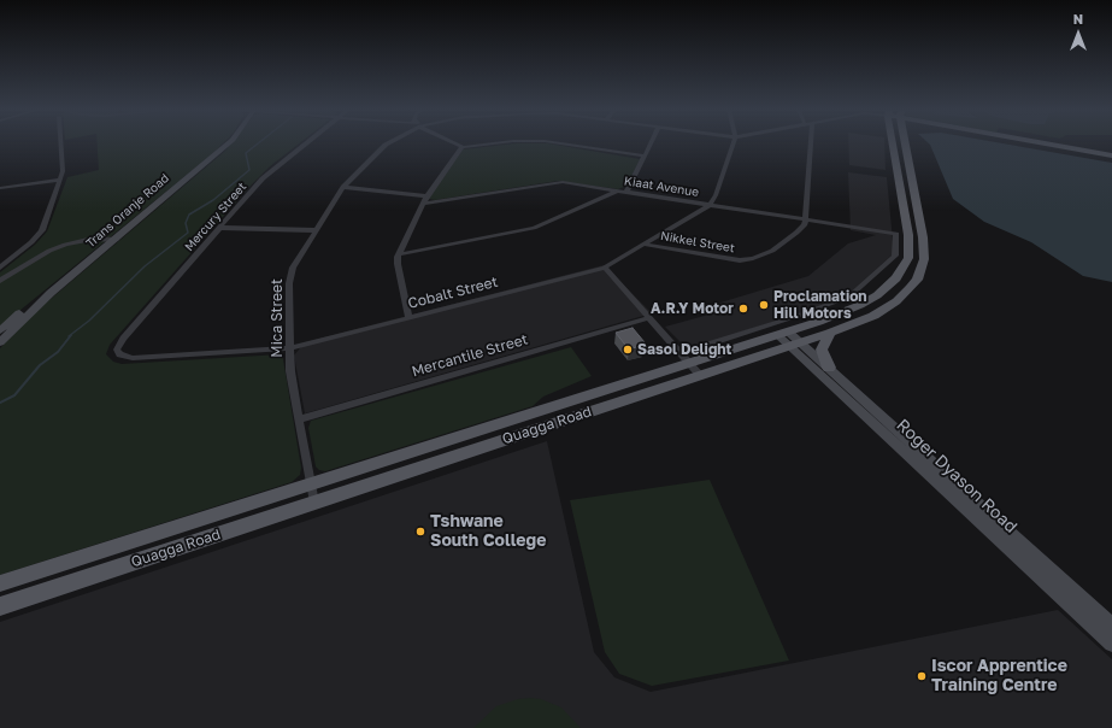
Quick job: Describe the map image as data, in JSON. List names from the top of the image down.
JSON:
{
  "streets": {
    "main road": ["Trans Oranje Road", "Quagga Road", "Roger Dyason Road"],
    "street": [
      "Kiaat Avenue",
      "Mercury Street",
      "Nikkel Street",
      "Cobalt Street",
      "Mica Street",
      "Mercantile Street"
    ]
  },
  "crossings": [
    ["Kiaat Avenue", "Nikkel Street"],
    ["Kiaat Avenue", "Cobalt Street"],
    ["Kiaat Avenue", "Quagga Road"],
    ["Mercury Street", "Cobalt Street"],
    ["Nikkel Street", "Cobalt Street"],
    ["Cobalt Street", "Mica Street"],
    ["Mica Street", "Mercantile Street"],
    ["Mica Street", "Quagga Road"],
    ["Quagga Road", "Roger Dyason Road"]
  ],
  "places": [
    "Proclamation Hill Motors",
    "A.R.Y Motor",
    "Sasol Delight",
    "Tshwane South College",
    "Iscor Apprentice Training Centre"
  ],
  "north": "top"
}
